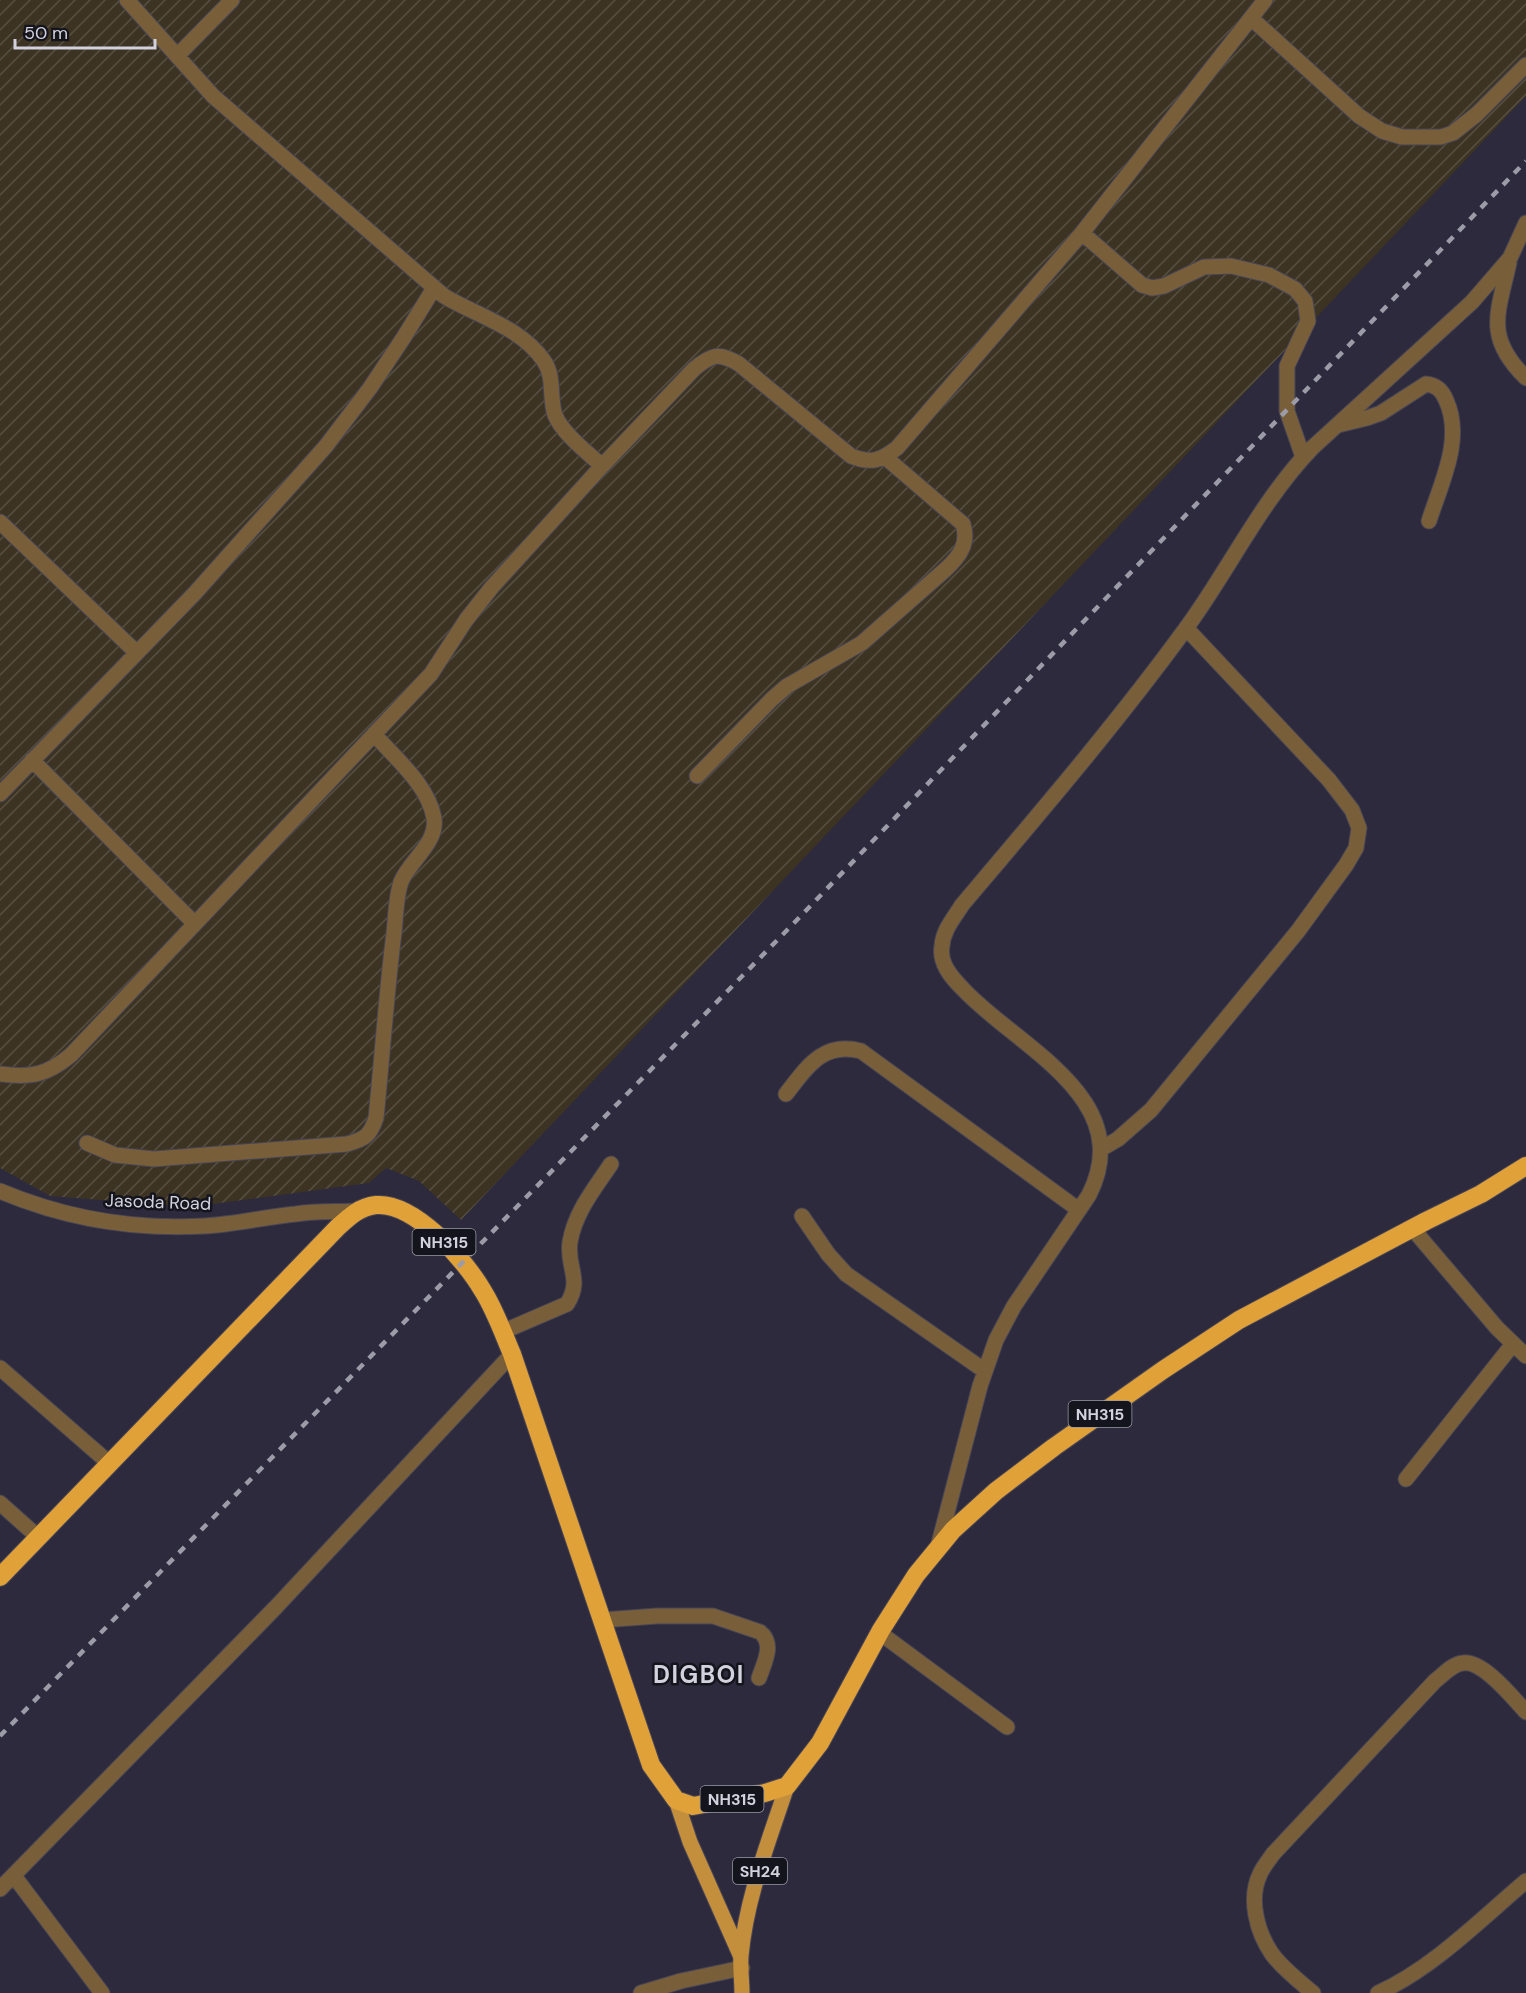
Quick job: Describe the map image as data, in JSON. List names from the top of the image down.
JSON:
{
  "streets": {
    "highway": ["NH315"],
    "main road": ["SH24"],
    "street": ["Jasoda Road"]
  },
  "crossings": [
    ["Jasoda Road", "NH315"],
    ["NH315", "SH24"]
  ],
  "districts": ["DIGBOI"],
  "scale_bar": "50 m"
}
